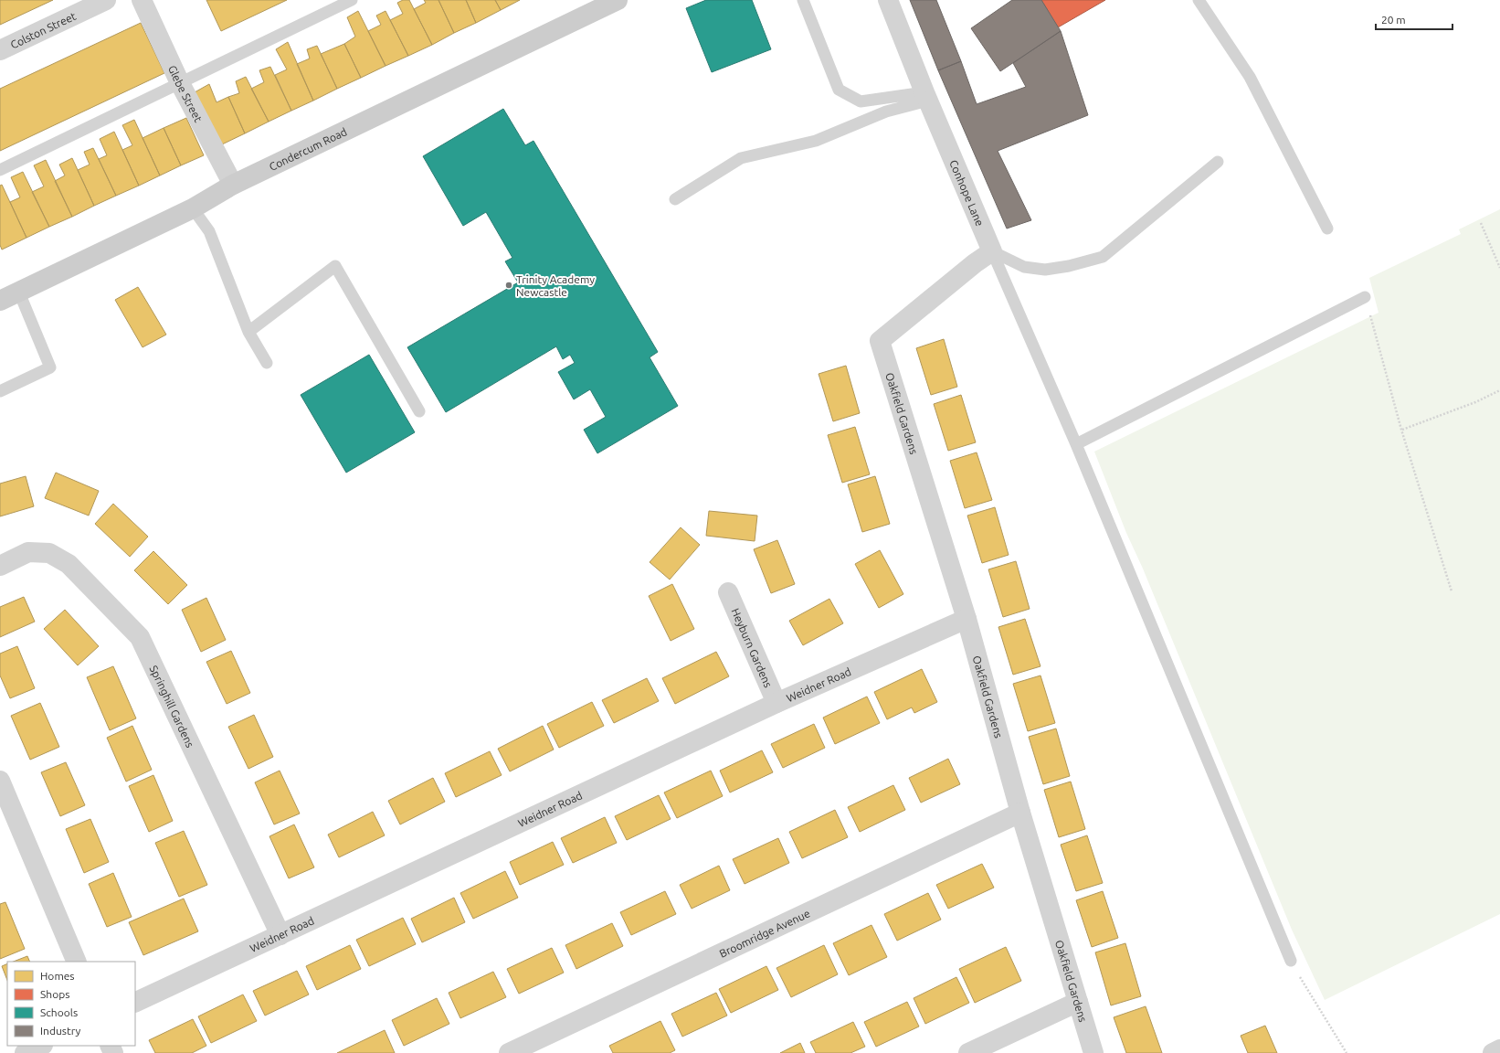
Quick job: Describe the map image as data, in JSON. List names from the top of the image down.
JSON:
{
  "streets": {
    "main road": ["Condercum Road"],
    "street": [
      "Colston Street",
      "Glebe Street",
      "Conhope Lane",
      "Oakfield Gardens",
      "Heyburn Gardens",
      "Weidner Road",
      "Springhill Gardens",
      "Broomridge Avenue"
    ]
  },
  "crossings": [
    ["Glebe Street", "Condercum Road"],
    ["Conhope Lane", "Oakfield Gardens"],
    ["Oakfield Gardens", "Weidner Road"],
    ["Oakfield Gardens", "Broomridge Avenue"],
    ["Heyburn Gardens", "Weidner Road"],
    ["Weidner Road", "Springhill Gardens"]
  ],
  "places": ["Trinity Academy Newcastle"],
  "legend": [
    "Homes",
    "Shops",
    "Schools",
    "Industry"
  ],
  "scale_bar": "20 m"
}
